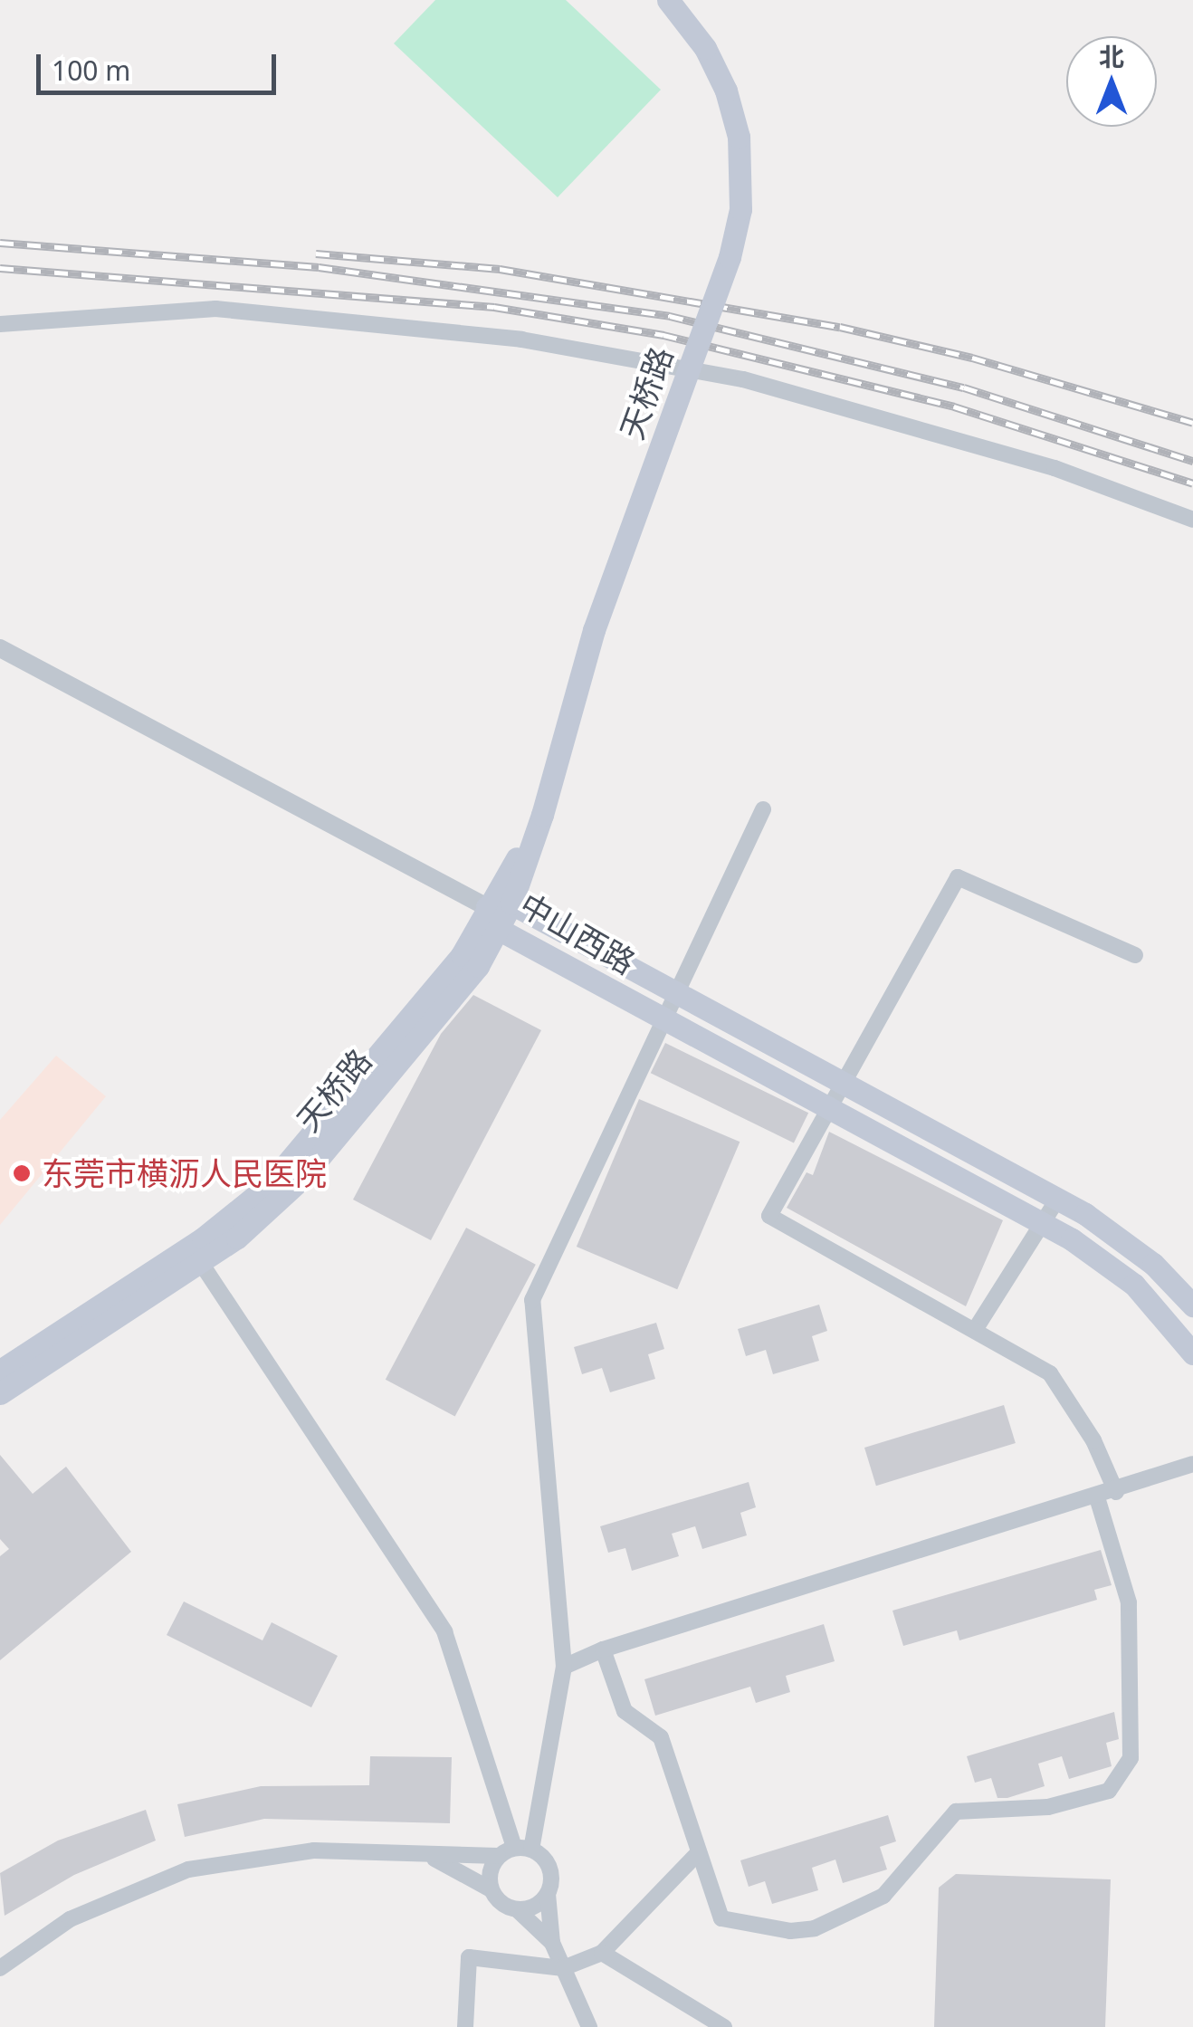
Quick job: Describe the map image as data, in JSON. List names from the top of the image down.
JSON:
{
  "streets": {
    "main road": ["天桥路", "中山西路"]
  },
  "crossings": [
    ["天桥路", "中山西路"]
  ],
  "places": ["东莞市横沥人民医院"],
  "scale_bar": "100 m",
  "north": "top"
}
